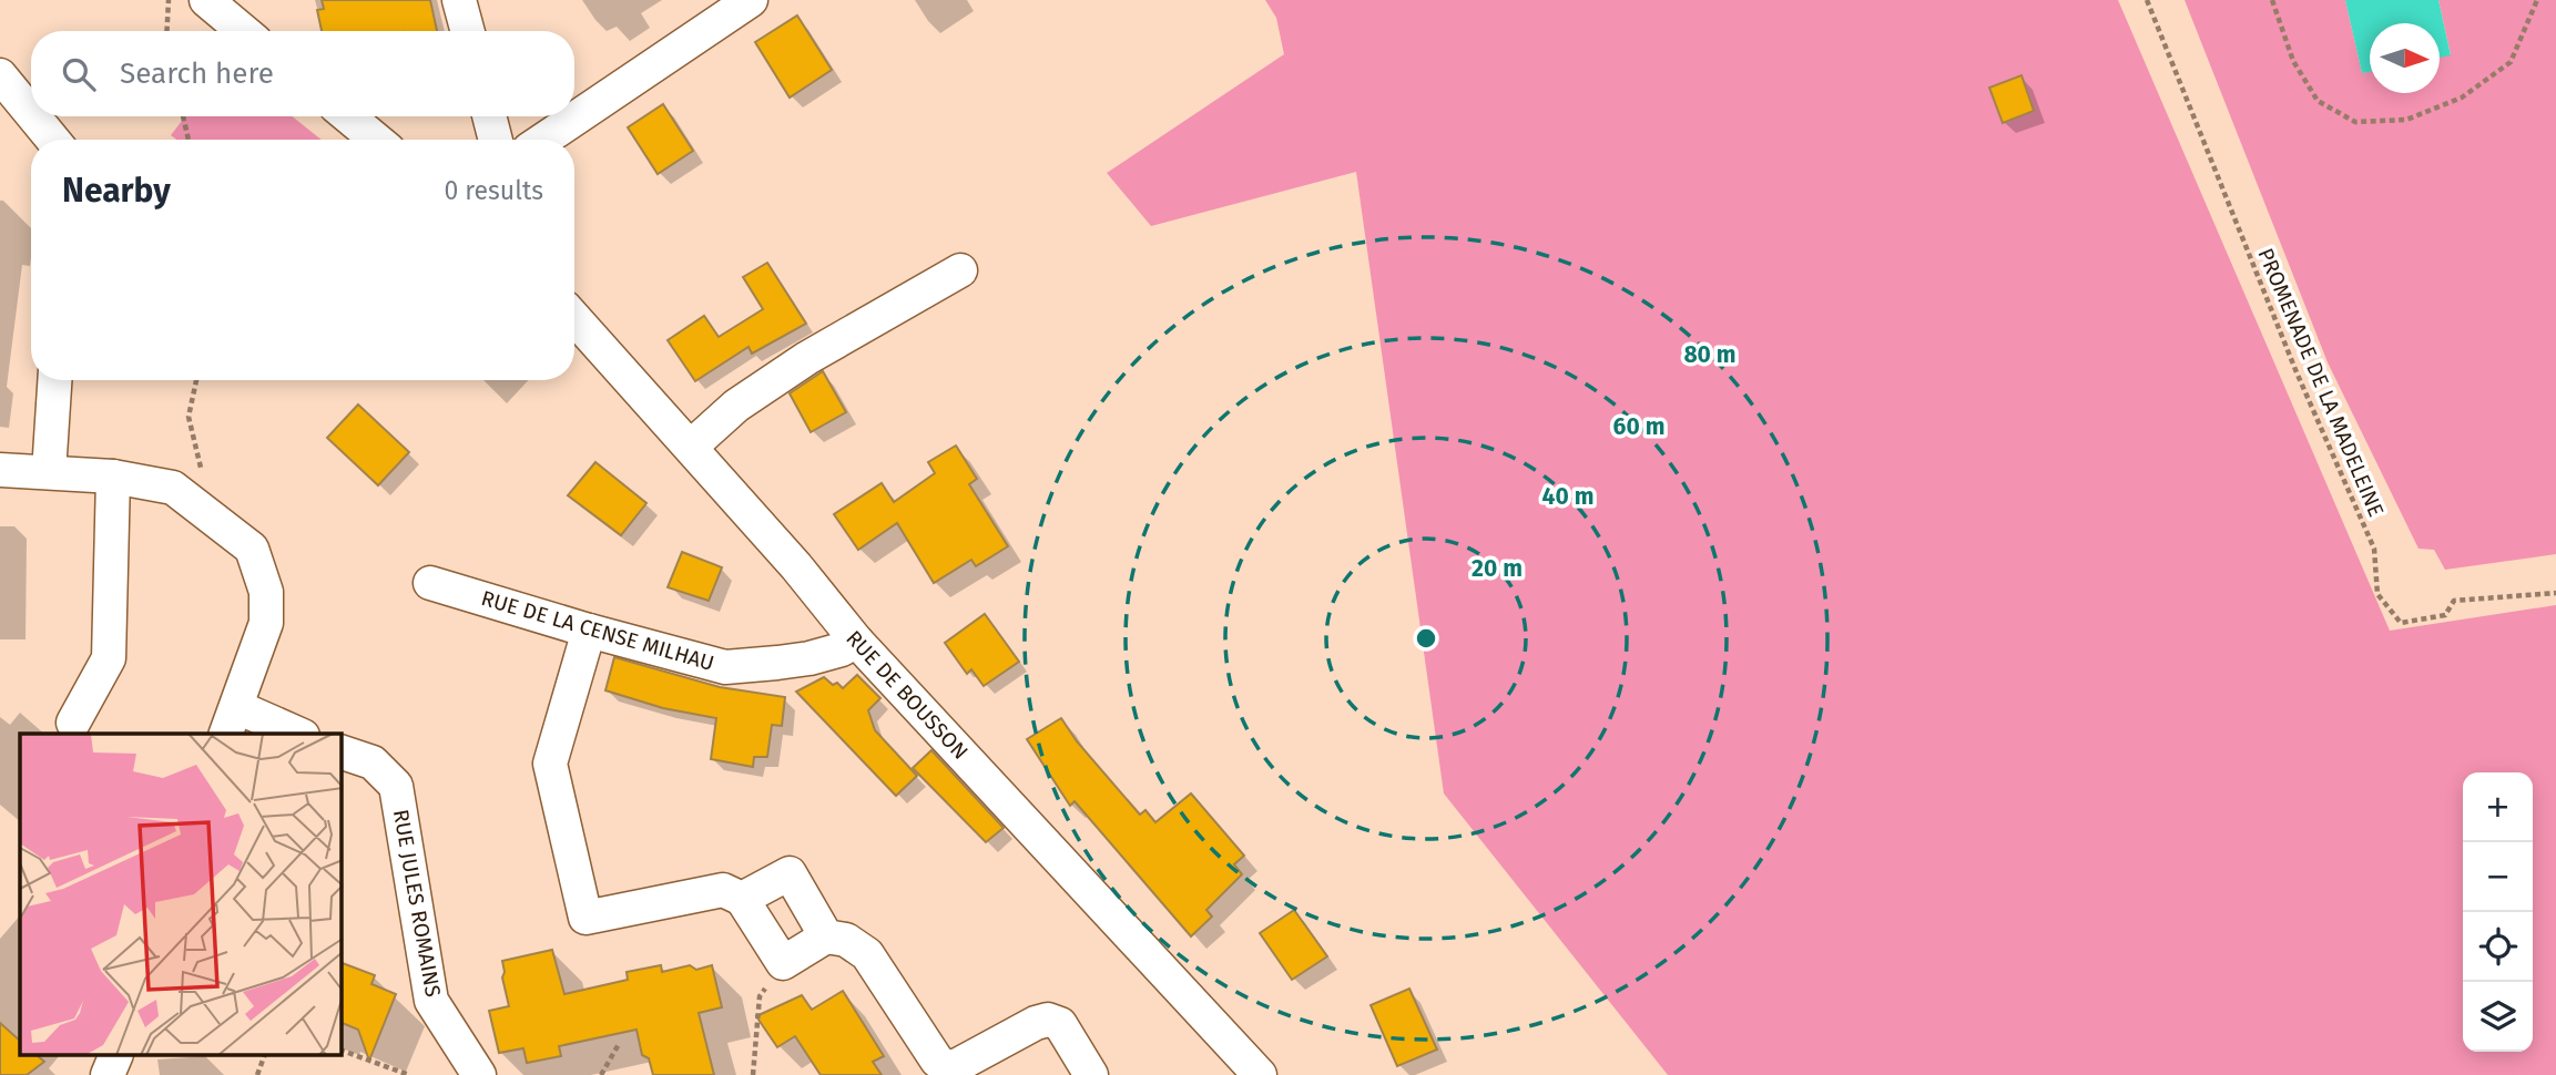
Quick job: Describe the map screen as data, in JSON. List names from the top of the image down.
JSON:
{
  "streets": {
    "street": ["RUE DE LA CENSE MILHAU", "RUE DE BOUSSON", "RUE JULES ROMAINS"],
    "path": ["PROMENADE DE LA MADELEINE"]
  },
  "crossings": [
    ["RUE DE LA CENSE MILHAU", "RUE DE BOUSSON"]
  ],
  "north": "right",
  "page": {
    "search": "Search here",
    "heading": ["Nearby", "0 results"],
    "map_buttons": ["+", "−"]
  },
  "rings": [
    "80 m",
    "60 m",
    "40 m",
    "20 m"
  ]
}
